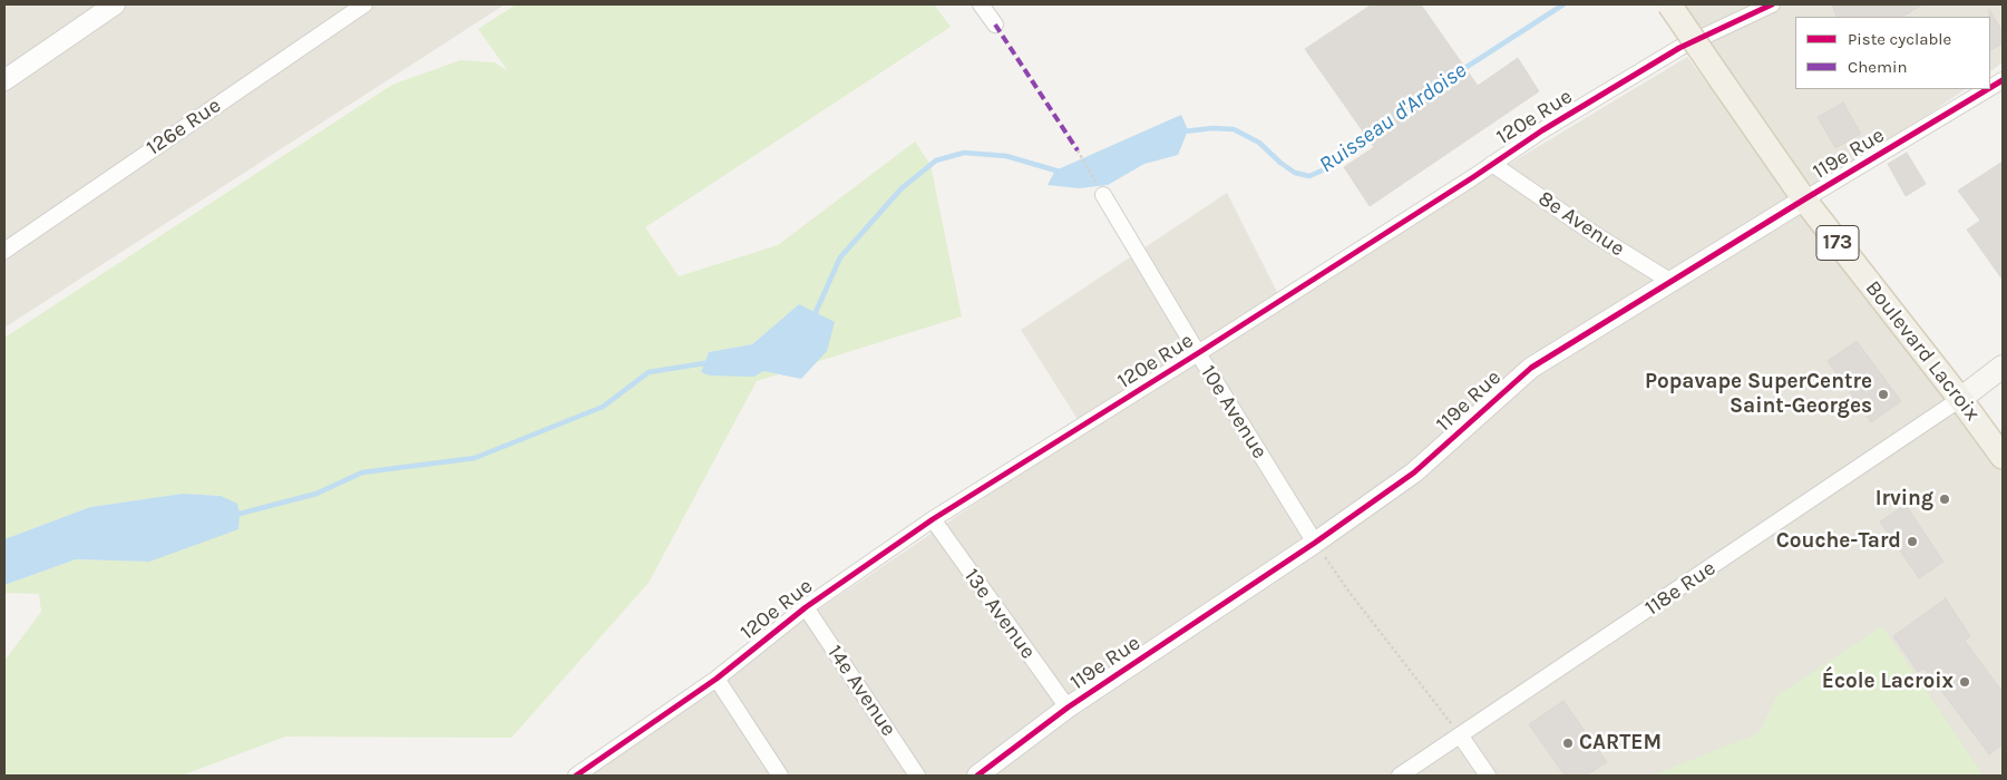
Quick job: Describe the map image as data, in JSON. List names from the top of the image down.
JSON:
{
  "streets": {
    "main road": ["173", "Boulevard Lacroix"],
    "street": [
      "120e Rue",
      "126e Rue",
      "119e Rue",
      "8e Avenue",
      "10e Avenue",
      "118e Rue",
      "13e Avenue",
      "14e Avenue"
    ]
  },
  "crossings": [
    ["120e Rue", "8e Avenue"],
    ["120e Rue", "10e Avenue"],
    ["120e Rue", "13e Avenue"],
    ["120e Rue", "14e Avenue"],
    ["119e Rue", "8e Avenue"],
    ["119e Rue", "Boulevard Lacroix"],
    ["119e Rue", "10e Avenue"],
    ["119e Rue", "13e Avenue"],
    ["Boulevard Lacroix", "118e Rue"]
  ],
  "water": ["Ruisseau d'Ardoise"],
  "places": [
    "Popavape SuperCentre Saint-Georges",
    "Irving",
    "Couche-Tard",
    "École Lacroix",
    "CARTEM"
  ],
  "legend": ["Piste cyclable", "Chemin"]
}
